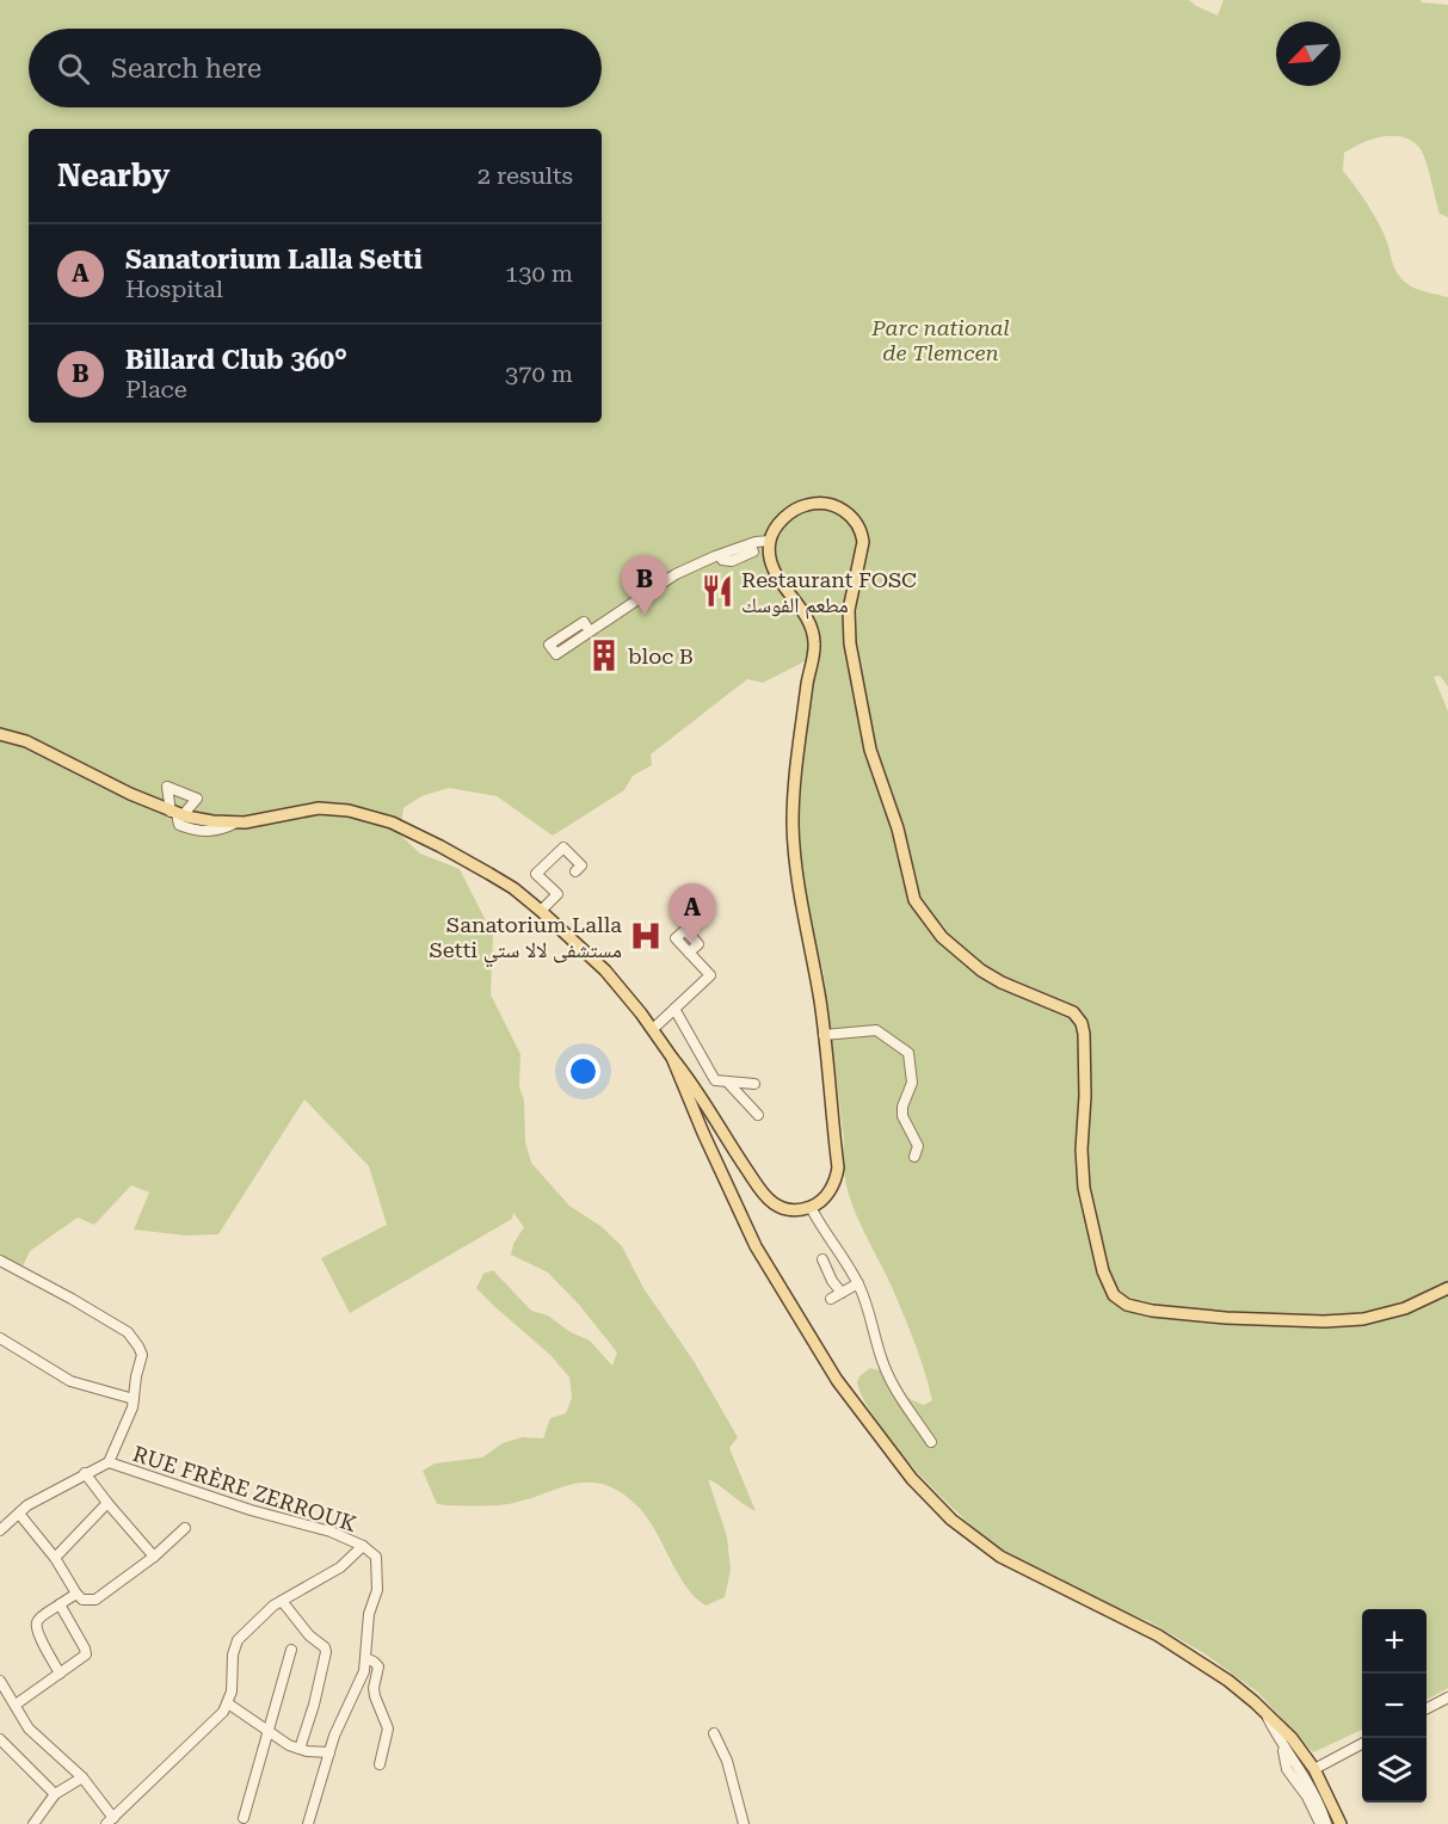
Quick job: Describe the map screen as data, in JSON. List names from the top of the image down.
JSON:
{
  "streets": {
    "street": ["RUE FRÈRE ZERROUK"]
  },
  "parks": ["Parc national de Tlemcen"],
  "places": {
    "restaurant": ["Restaurant FOSC مطعم الفوسك"],
    "building": ["bloc B"],
    "hospital": ["Sanatorium Lalla Setti مستشفى لالا ستي"]
  },
  "north": "bottom left",
  "page": {
    "search": "Search here",
    "heading": ["Nearby", "2 results"],
    "list": [
      {
        "mark": "A",
        "name": "Sanatorium Lalla Setti",
        "note": "Hospital",
        "value": "130 m"
      },
      {
        "mark": "B",
        "name": "Billard Club 360°",
        "note": "Place",
        "value": "370 m"
      }
    ],
    "pins": ["B", "A"],
    "map_buttons": ["+", "−"]
  }
}
